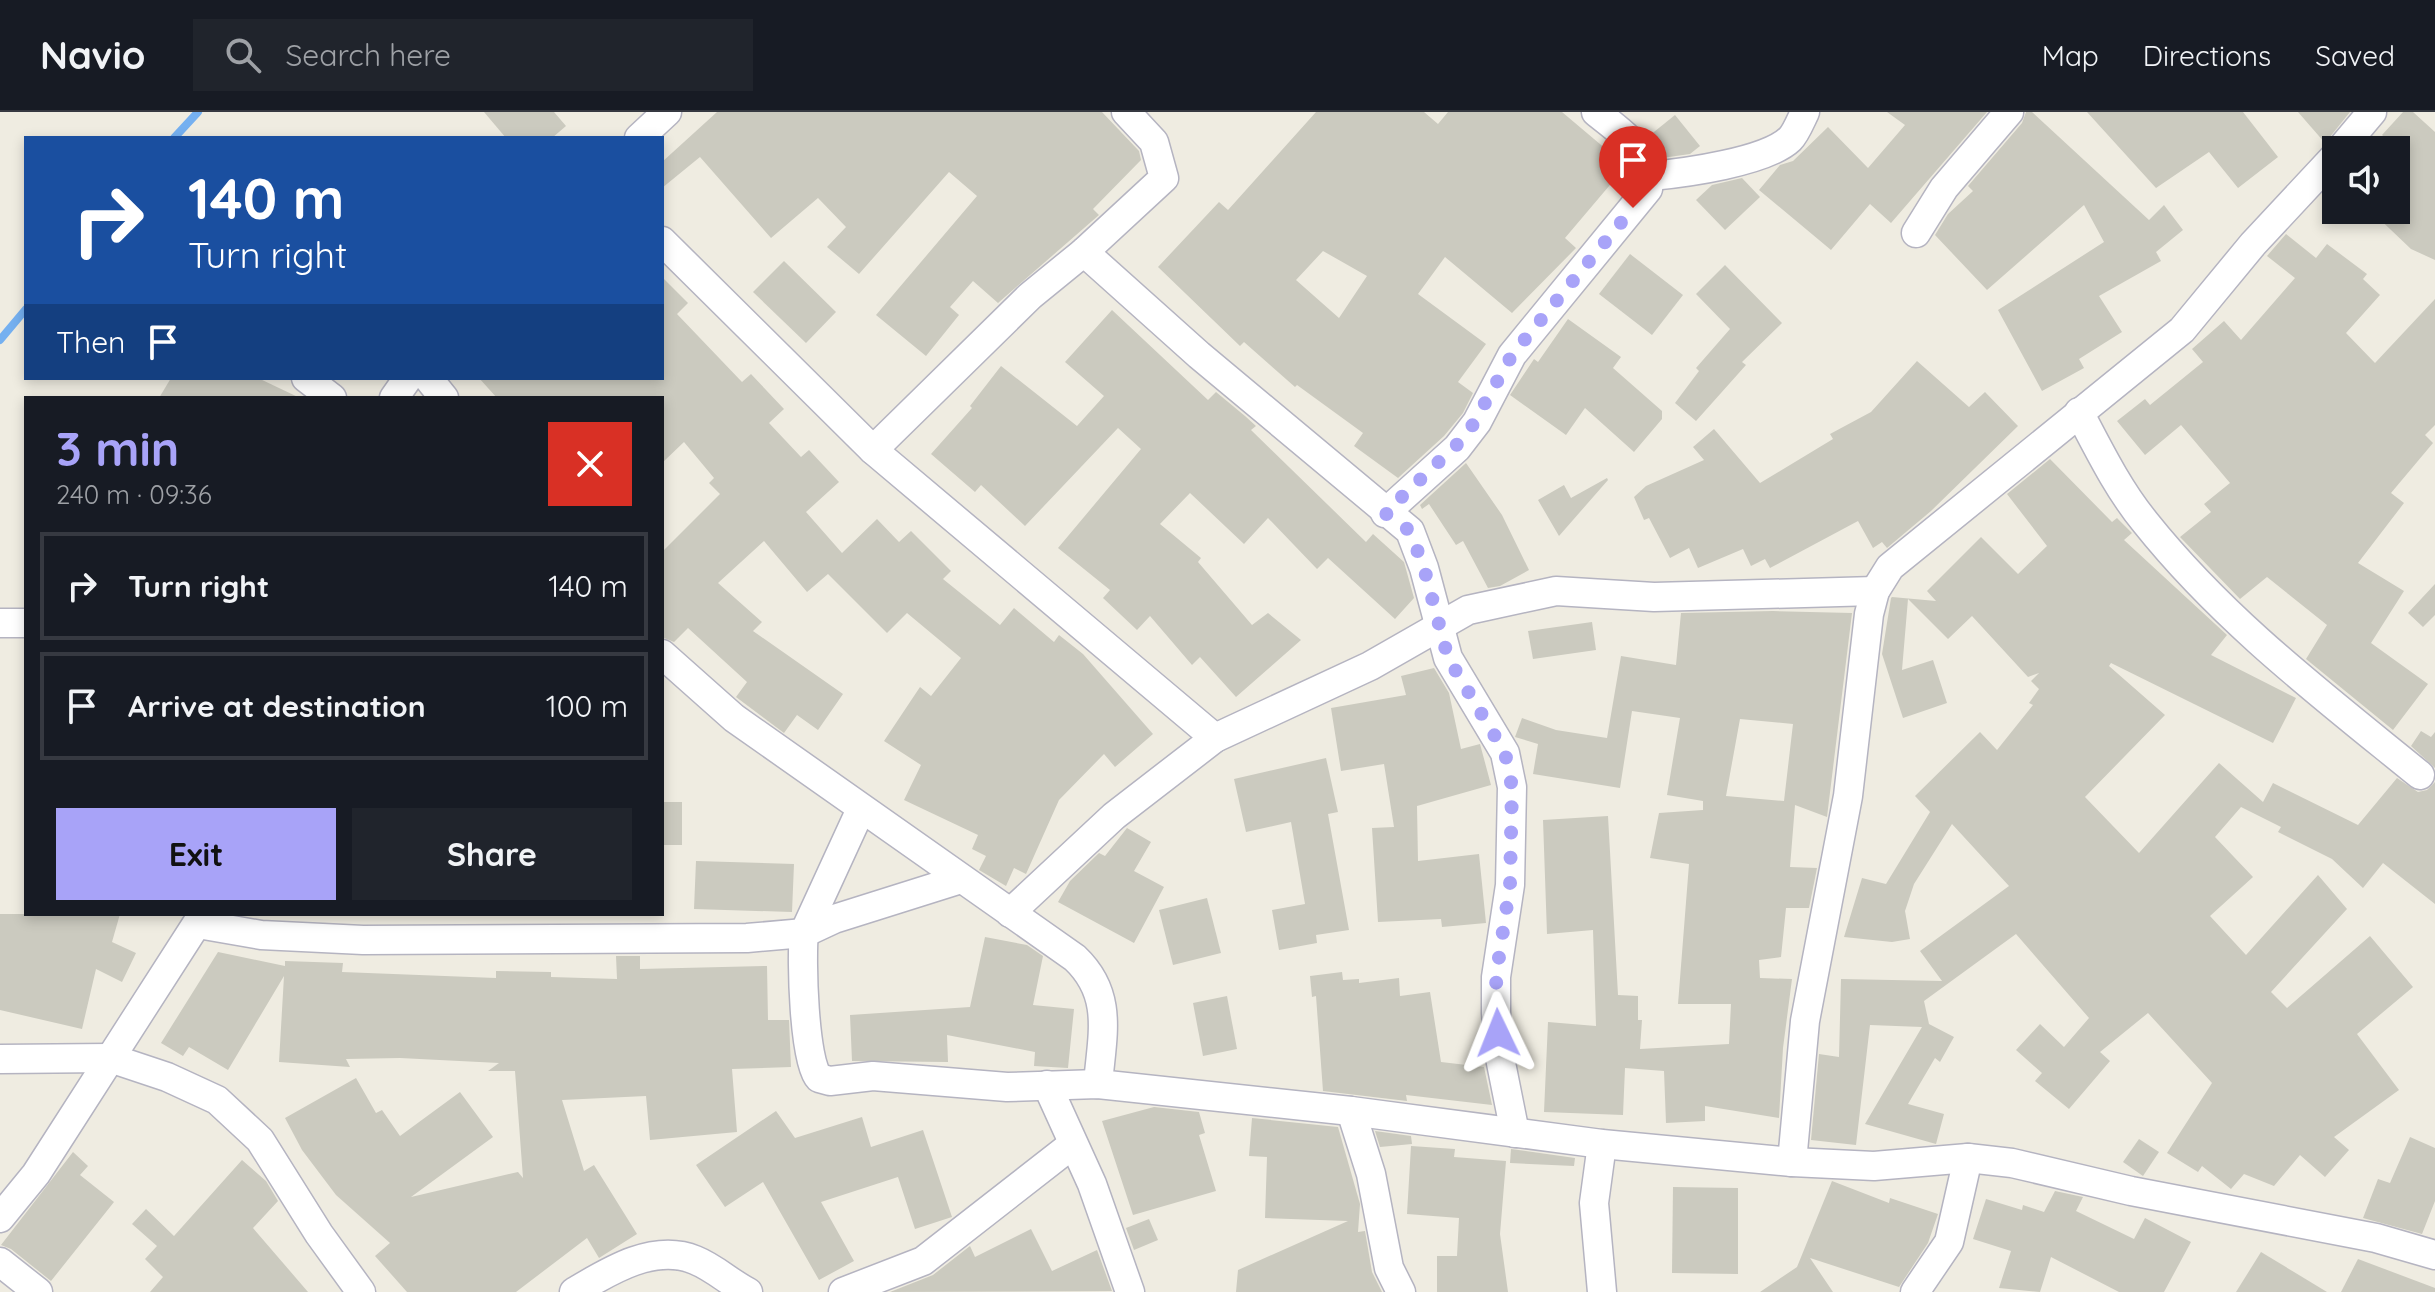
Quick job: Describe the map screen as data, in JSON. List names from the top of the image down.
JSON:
{
  "page": {
    "header": "Navio",
    "search": "Search here",
    "nav": ["Map", "Directions", "Saved"],
    "turn": ["140 m", "Turn right"],
    "then": "Then",
    "heading": ["3 min", "240 m · 09:36"],
    "list": [
      {
        "name": "Turn right",
        "value": "140 m"
      },
      {
        "name": "Arrive at destination",
        "value": "100 m"
      }
    ],
    "buttons": ["Exit", "Share"]
  }
}
